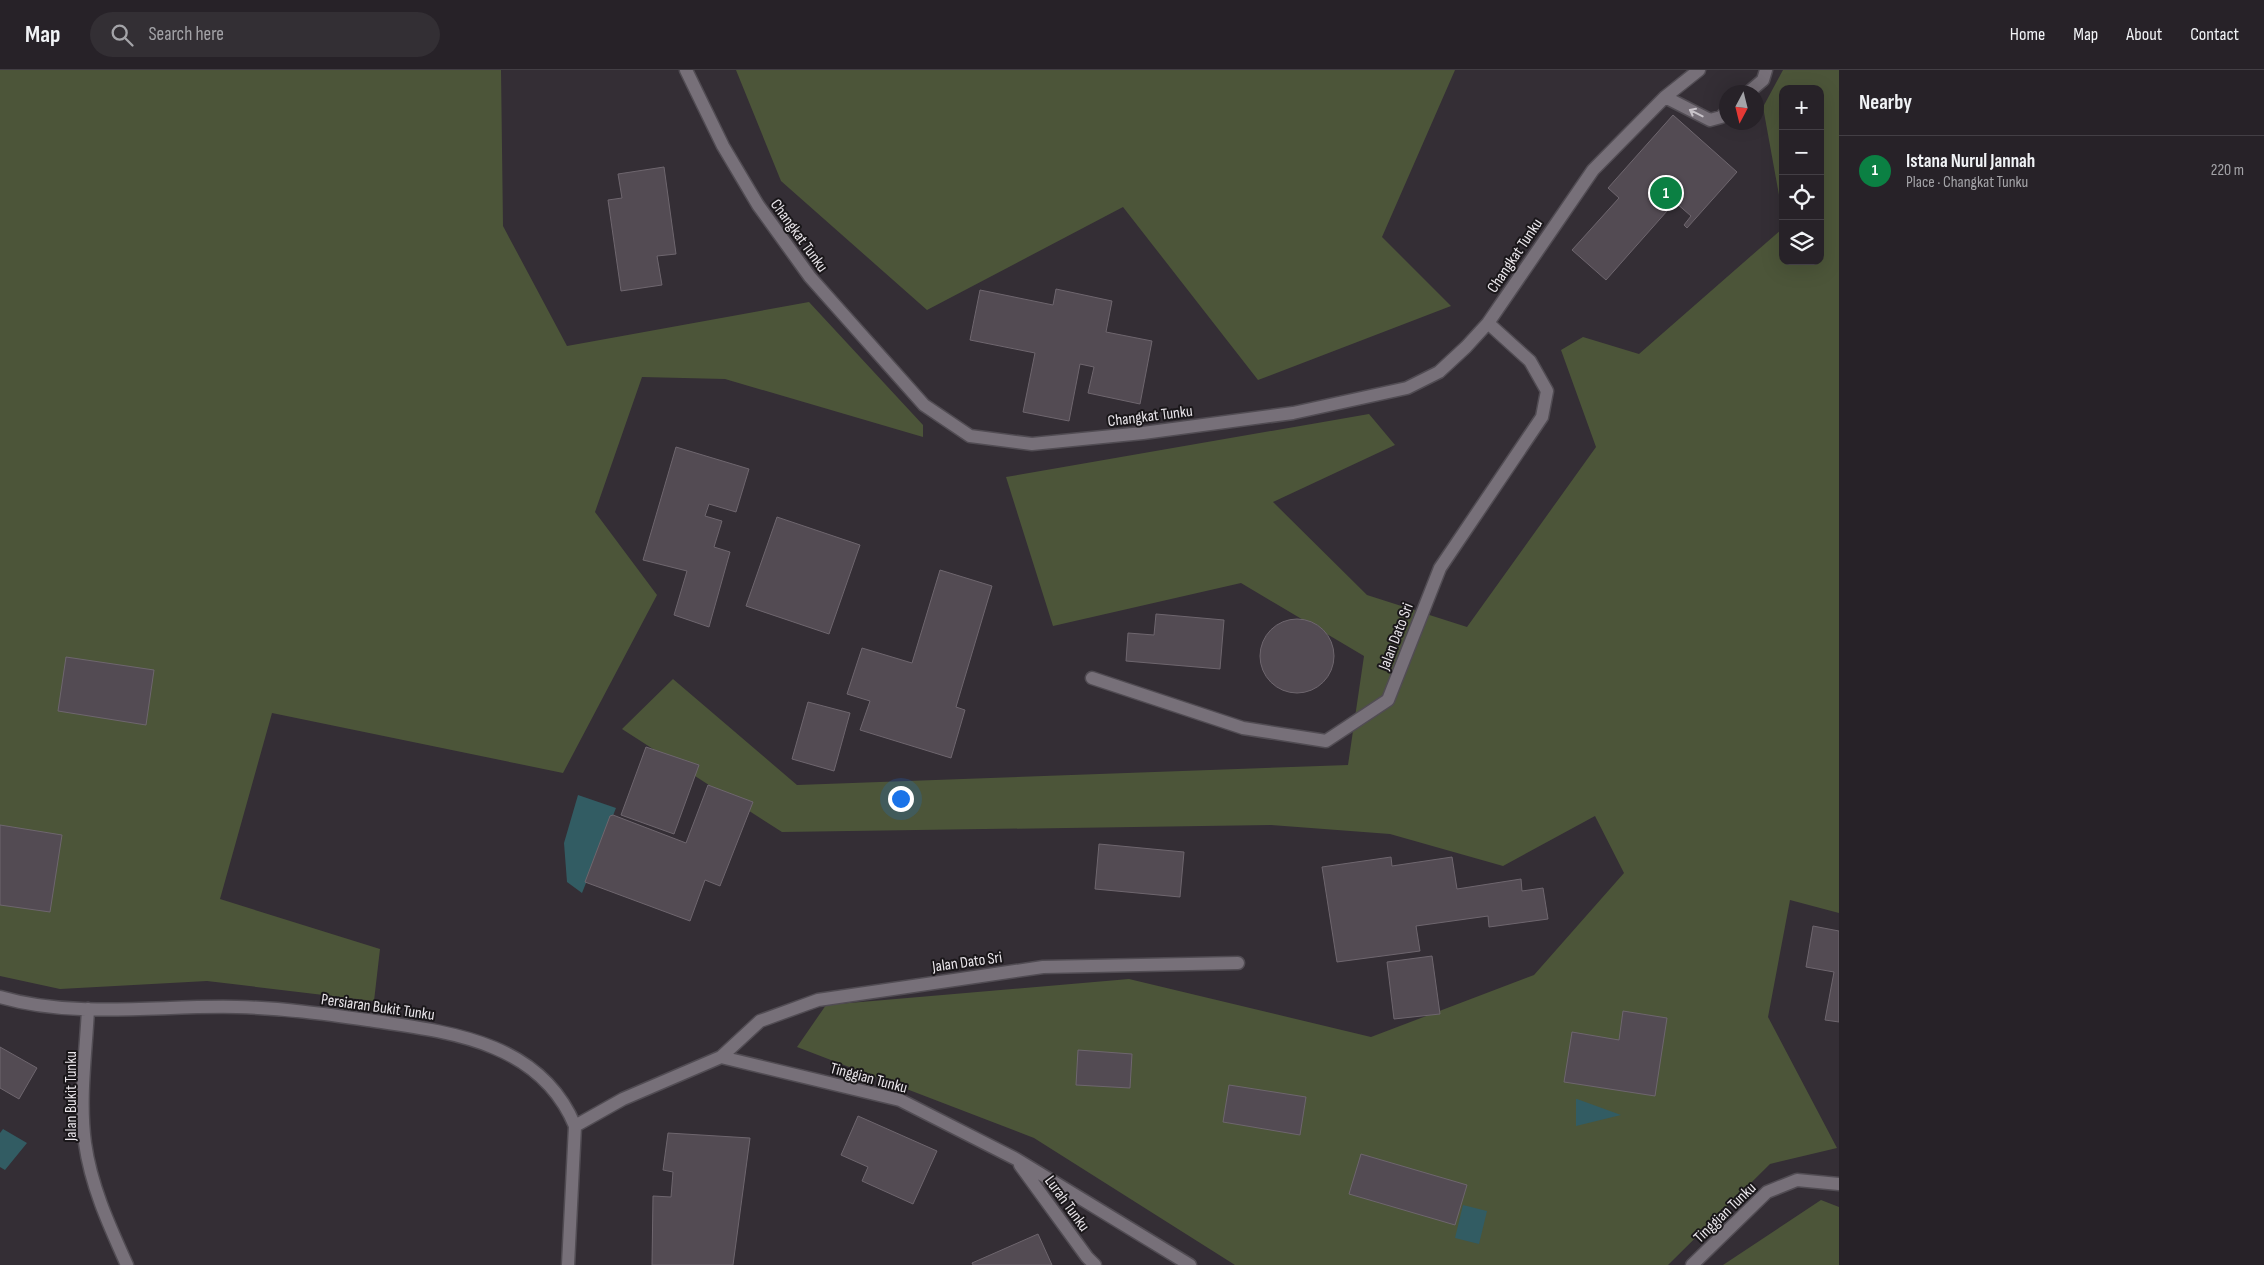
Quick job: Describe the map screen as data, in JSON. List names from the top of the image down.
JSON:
{
  "streets": {
    "street": [
      "Changkat Tunku",
      "Jalan Dato Sri",
      "Persiaran Bukit Tunku",
      "Tinggian Tunku",
      "Jalan Bukit Tunku",
      "Lurah Tunku"
    ]
  },
  "crossings": [
    ["Changkat Tunku", "Jalan Dato Sri"],
    ["Jalan Dato Sri", "Tinggian Tunku"],
    ["Persiaran Bukit Tunku", "Jalan Bukit Tunku"],
    ["Tinggian Tunku", "Lurah Tunku"]
  ],
  "north": "bottom",
  "page": {
    "header": "Map",
    "search": "Search here",
    "nav": [
      "Home",
      "Map",
      "About",
      "Contact"
    ],
    "heading": "Nearby",
    "map_buttons": ["+", "−"],
    "list": [
      {
        "mark": "1",
        "name": "Istana Nurul Jannah",
        "note": "Place · Changkat Tunku",
        "value": "220 m"
      }
    ],
    "pins": "1"
  }
}
